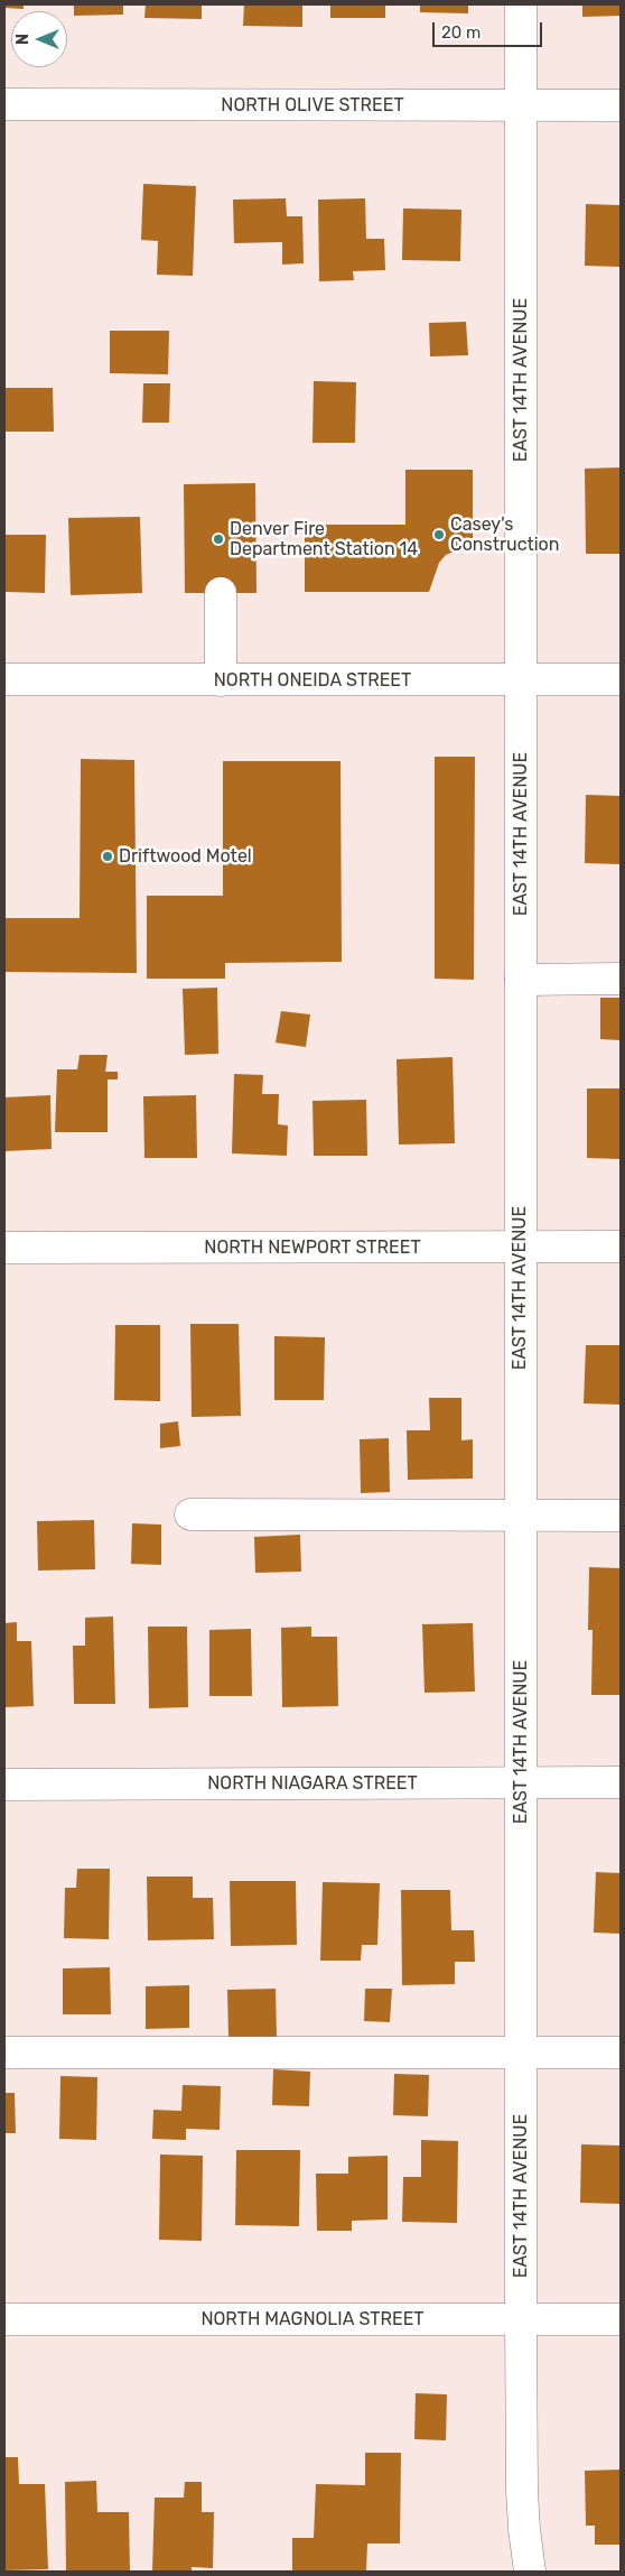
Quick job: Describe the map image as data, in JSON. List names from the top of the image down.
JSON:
{
  "streets": {
    "street": [
      "NORTH OLIVE STREET",
      "EAST 14TH AVENUE",
      "NORTH ONEIDA STREET",
      "NORTH NEWPORT STREET",
      "NORTH NIAGARA STREET",
      "NORTH MAGNOLIA STREET"
    ]
  },
  "crossings": [
    ["NORTH OLIVE STREET", "EAST 14TH AVENUE"],
    ["EAST 14TH AVENUE", "NORTH ONEIDA STREET"],
    ["EAST 14TH AVENUE", "NORTH NEWPORT STREET"],
    ["EAST 14TH AVENUE", "NORTH NIAGARA STREET"],
    ["EAST 14TH AVENUE", "NORTH MAGNOLIA STREET"]
  ],
  "places": ["Casey's Construction", "Denver Fire Department Station 14", "Driftwood Motel"],
  "scale_bar": "20 m",
  "north": "left"
}
